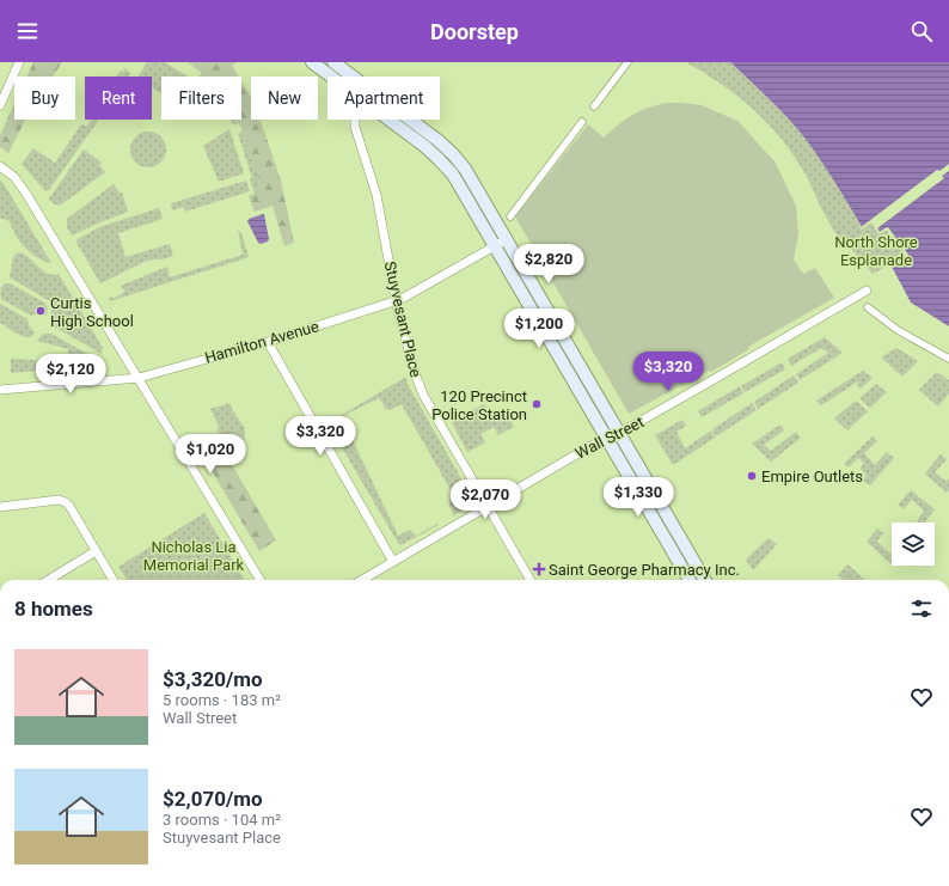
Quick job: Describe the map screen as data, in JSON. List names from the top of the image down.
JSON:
{
  "streets": {
    "street": ["Stuyvesant Place", "Hamilton Avenue", "Wall Street"]
  },
  "crossings": [
    ["Stuyvesant Place", "Hamilton Avenue"],
    ["Stuyvesant Place", "Wall Street"]
  ],
  "parks": ["North Shore Esplanade", "Nicholas Lia Memorial Park"],
  "places": {
    "other": ["Curtis High School", "120 Precinct Police Station", "Empire Outlets"],
    "health": ["Saint George Pharmacy Inc."]
  },
  "page": {
    "header": "Doorstep",
    "chip": [
      "Buy",
      "Rent",
      "Filters",
      "New",
      "Apartment"
    ],
    "price": [
      "$2,820",
      "$1,200",
      "$3,320",
      "$2,120",
      "$3,320",
      "$1,020",
      "$1,330",
      "$2,070"
    ],
    "heading": "8 homes",
    "list": [
      {
        "name": "$3,320/mo",
        "note": "5 rooms · 183 m² · Wall Street"
      },
      {
        "name": "$2,070/mo",
        "note": "3 rooms · 104 m² · Stuyvesant Place"
      }
    ]
  }
}
